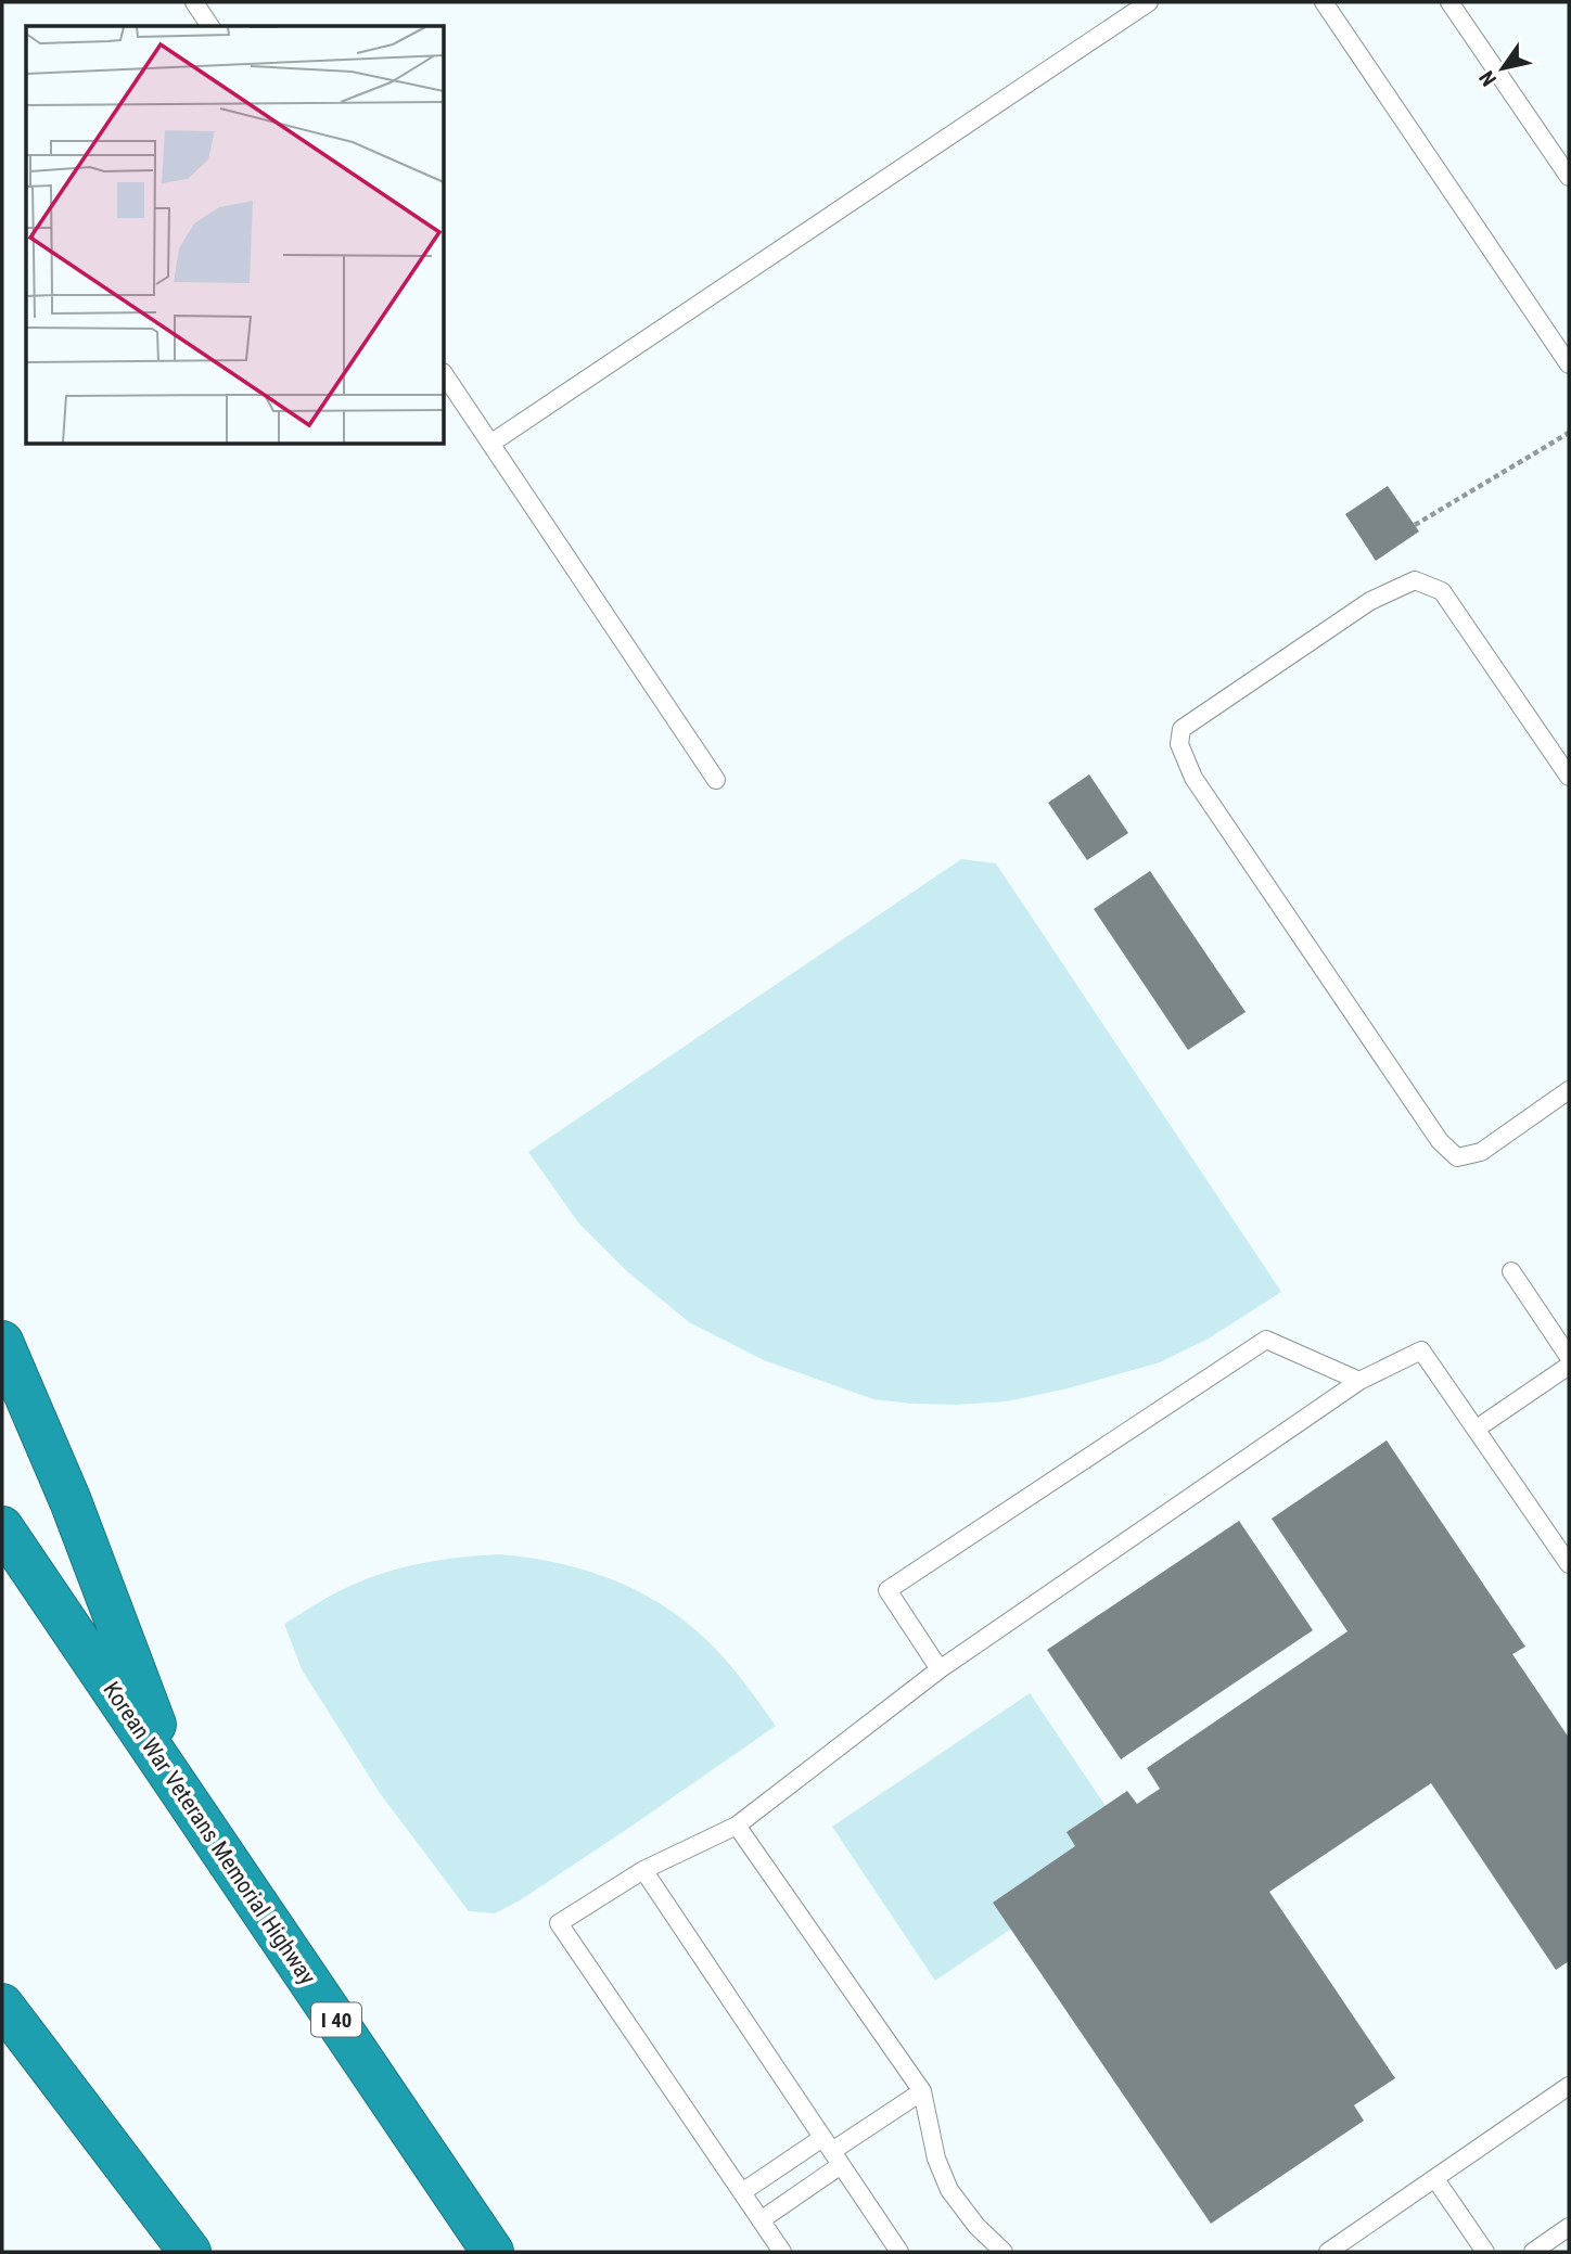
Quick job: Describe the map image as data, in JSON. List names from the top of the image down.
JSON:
{
  "streets": {
    "highway": ["Korean War Veterans Memorial Highway", "I 40"]
  },
  "north": "bottom left"
}
